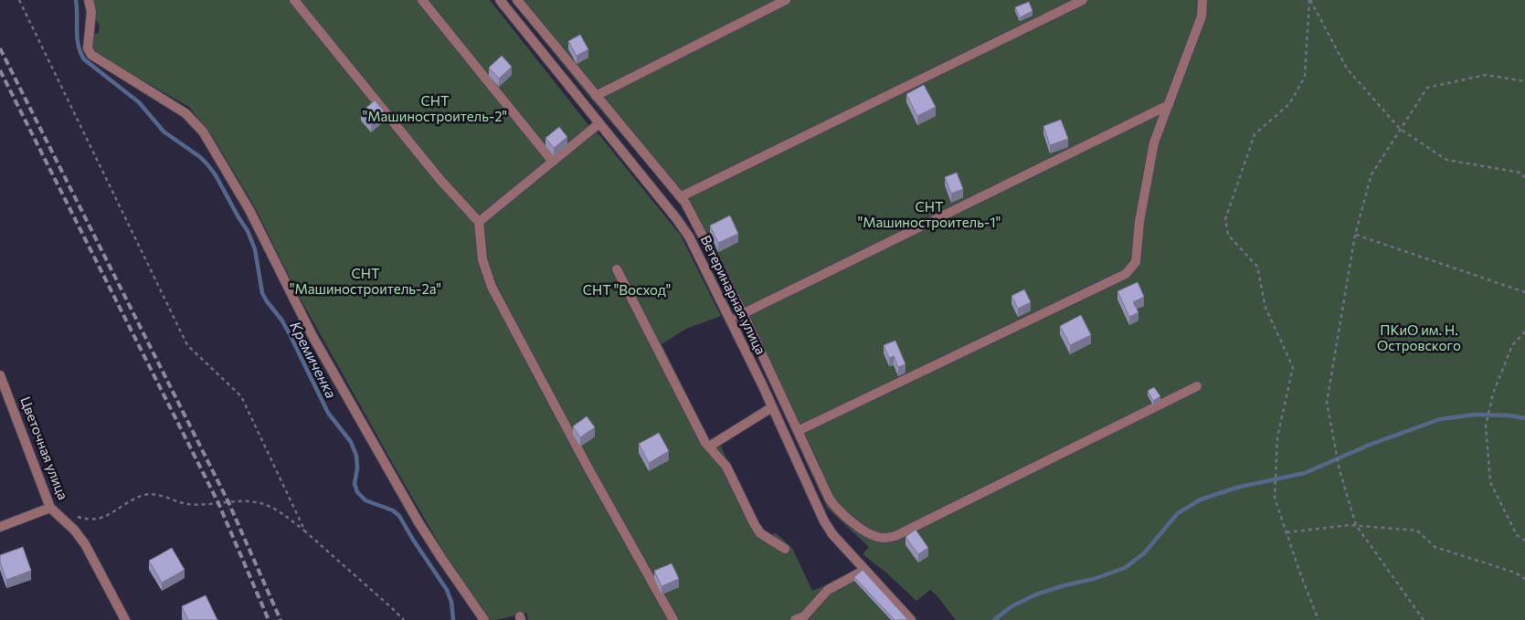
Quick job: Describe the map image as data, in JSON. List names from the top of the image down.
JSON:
{
  "streets": {
    "street": ["Ветеринарная улица", "Цветочная улица"]
  },
  "water": ["Кремиченка"],
  "parks": [
    "СНТ \"Машиностроитель-2\"",
    "СНТ \"Машиностроитель-1\"",
    "СНТ \"Машиностроитель-2а\"",
    "СНТ \"Восход\"",
    "ПКиО им. Н. Островского"
  ]
}
